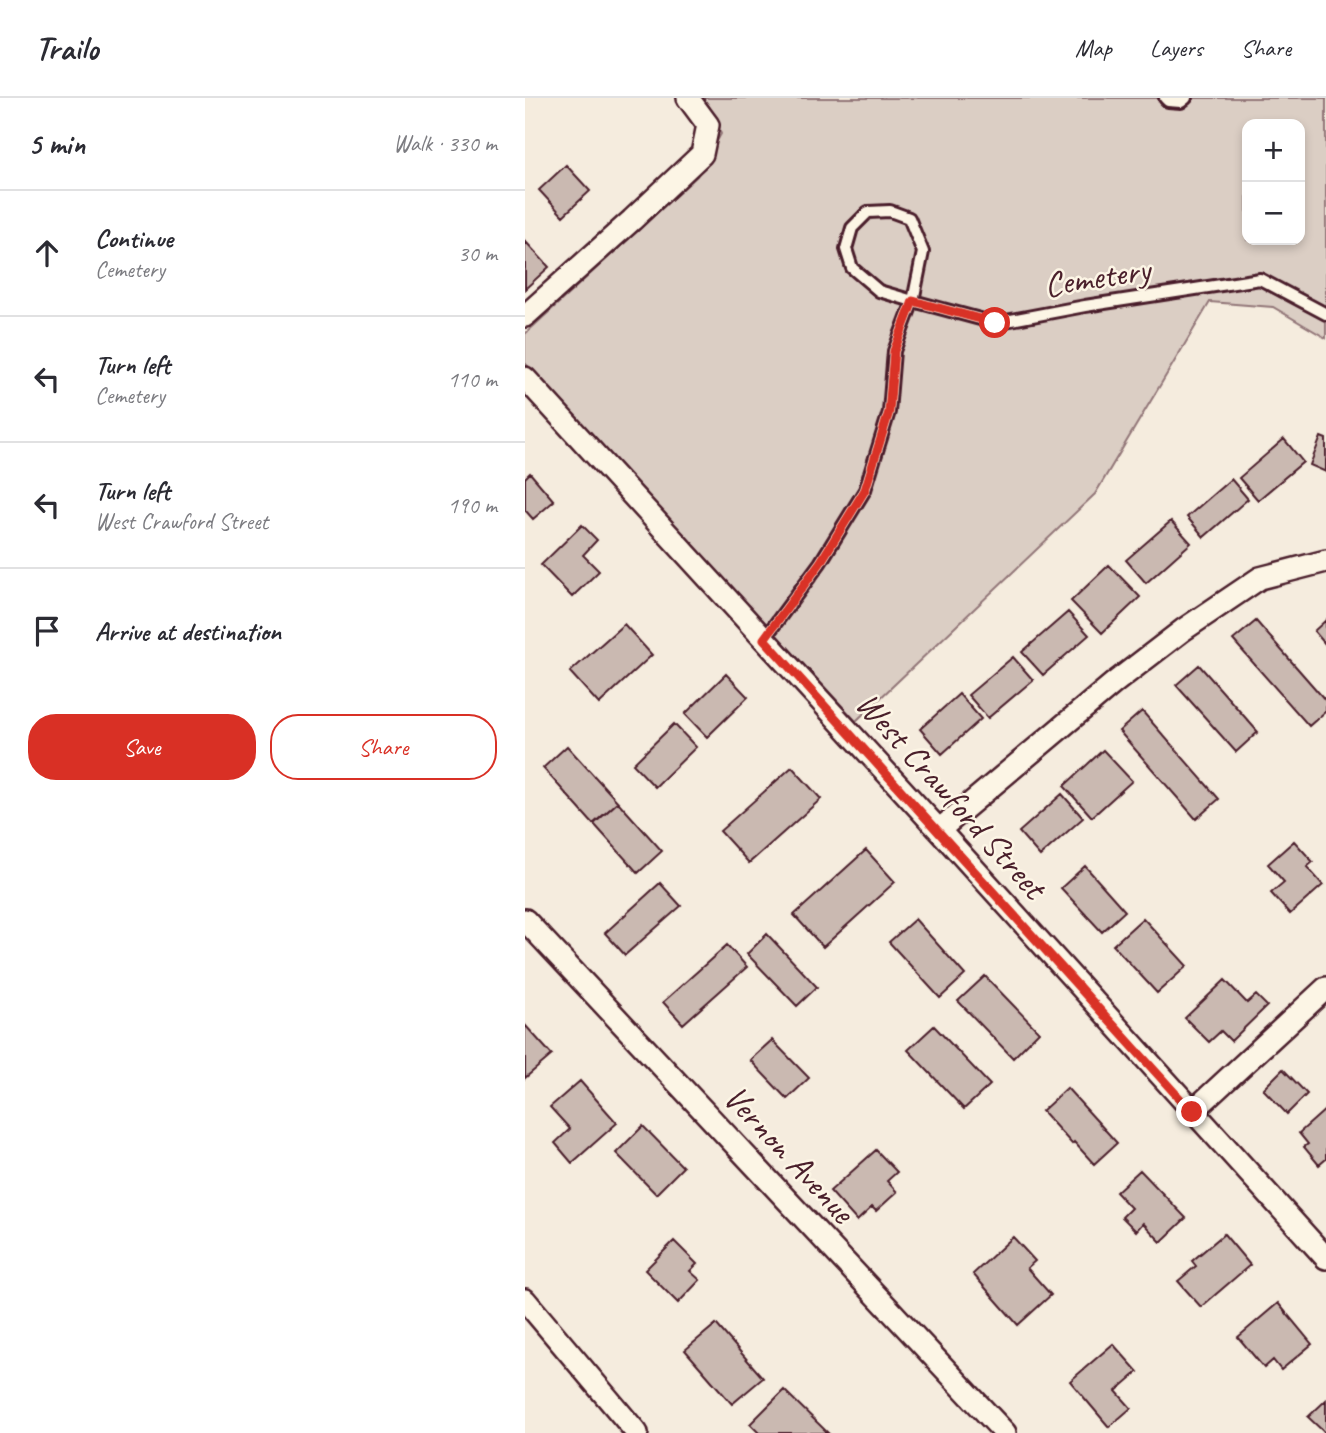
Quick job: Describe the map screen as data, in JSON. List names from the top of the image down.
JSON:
{
  "streets": {
    "street": ["West Crawford Street", "Vernon Avenue"],
    "lane": ["Cemetery"]
  },
  "page": {
    "header": "Trailo",
    "nav": ["Map", "Layers", "Share"],
    "heading": ["5 min", "Walk · 330 m"],
    "map_buttons": ["+", "−"],
    "list": [
      ["Continue", "Cemetery", "30 m"],
      ["Turn left", "Cemetery", "110 m"],
      ["Turn left", "West Crawford Street", "190 m"],
      "Arrive at destination"
    ],
    "buttons": ["Save", "Share"]
  }
}
